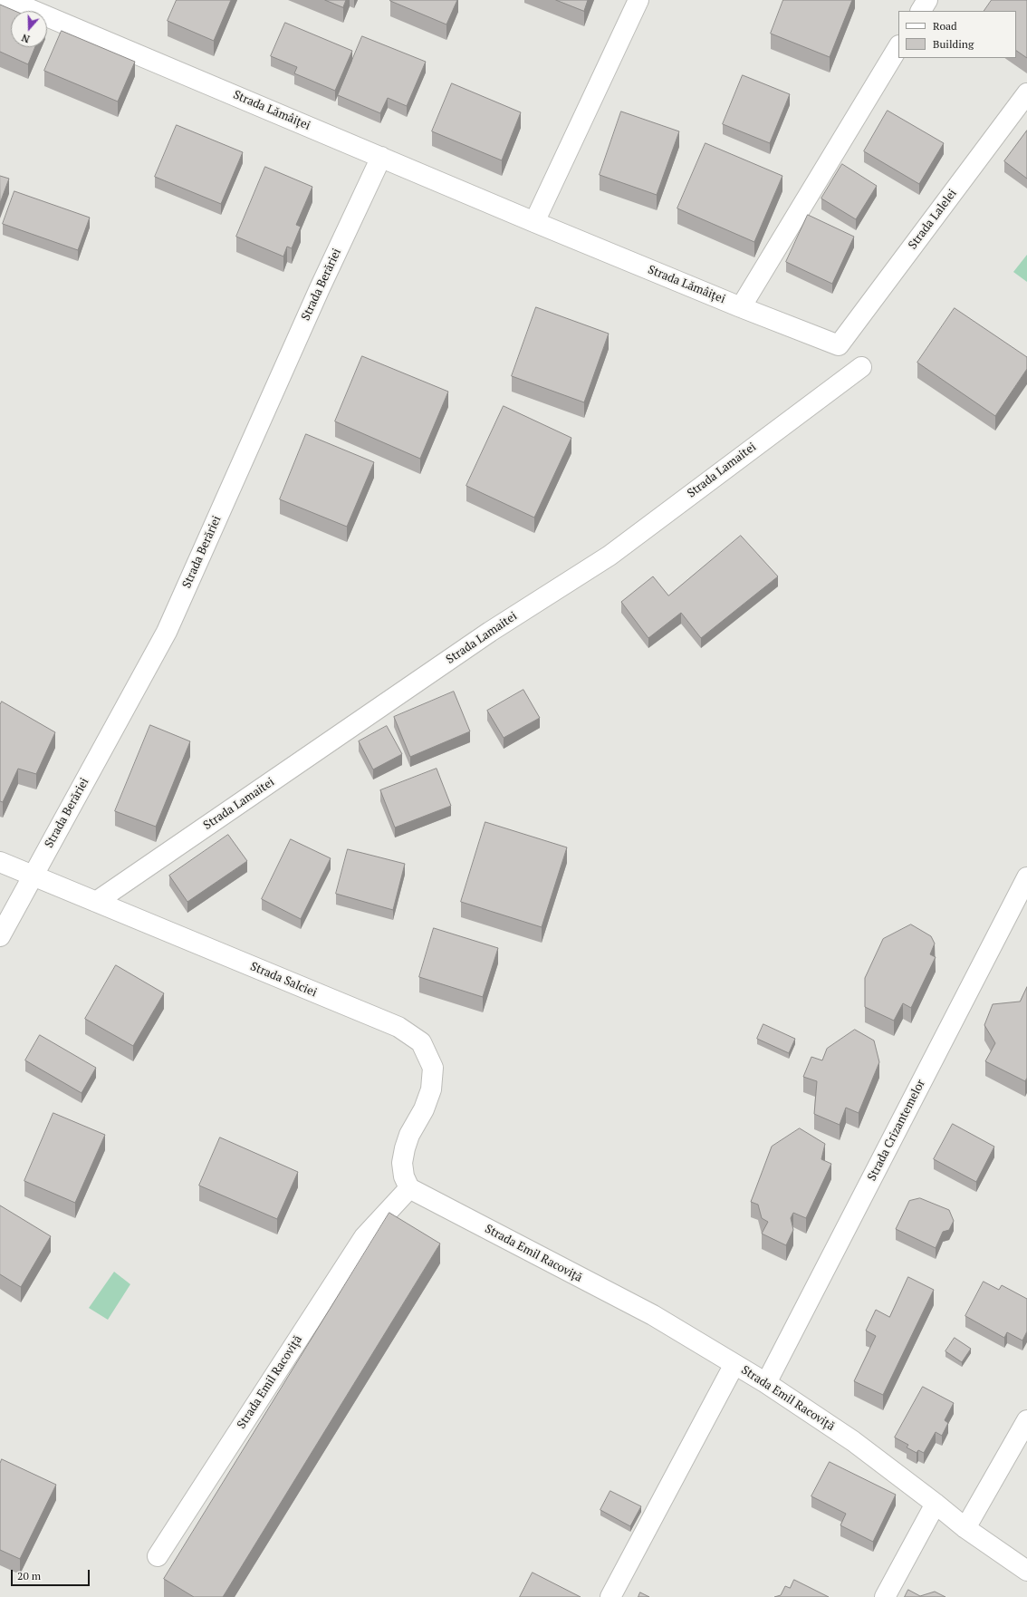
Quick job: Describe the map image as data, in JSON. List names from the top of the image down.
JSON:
{
  "streets": {
    "street": [
      "Strada Lămâiței",
      "Strada Lalelei",
      "Strada Berăriei",
      "Strada Lamaitei",
      "Strada Salciei",
      "Strada Crizantemelor",
      "Strada Emil Racoviță"
    ]
  },
  "crossings": [
    ["Strada Lămâiței", "Strada Lalelei"],
    ["Strada Lămâiței", "Strada Berăriei"],
    ["Strada Berăriei", "Strada Salciei"],
    ["Strada Lamaitei", "Strada Salciei"],
    ["Strada Salciei", "Strada Emil Racoviță"],
    ["Strada Crizantemelor", "Strada Emil Racoviță"]
  ],
  "legend": ["Road", "Building"],
  "scale_bar": "20 m",
  "north": "bottom"
}
